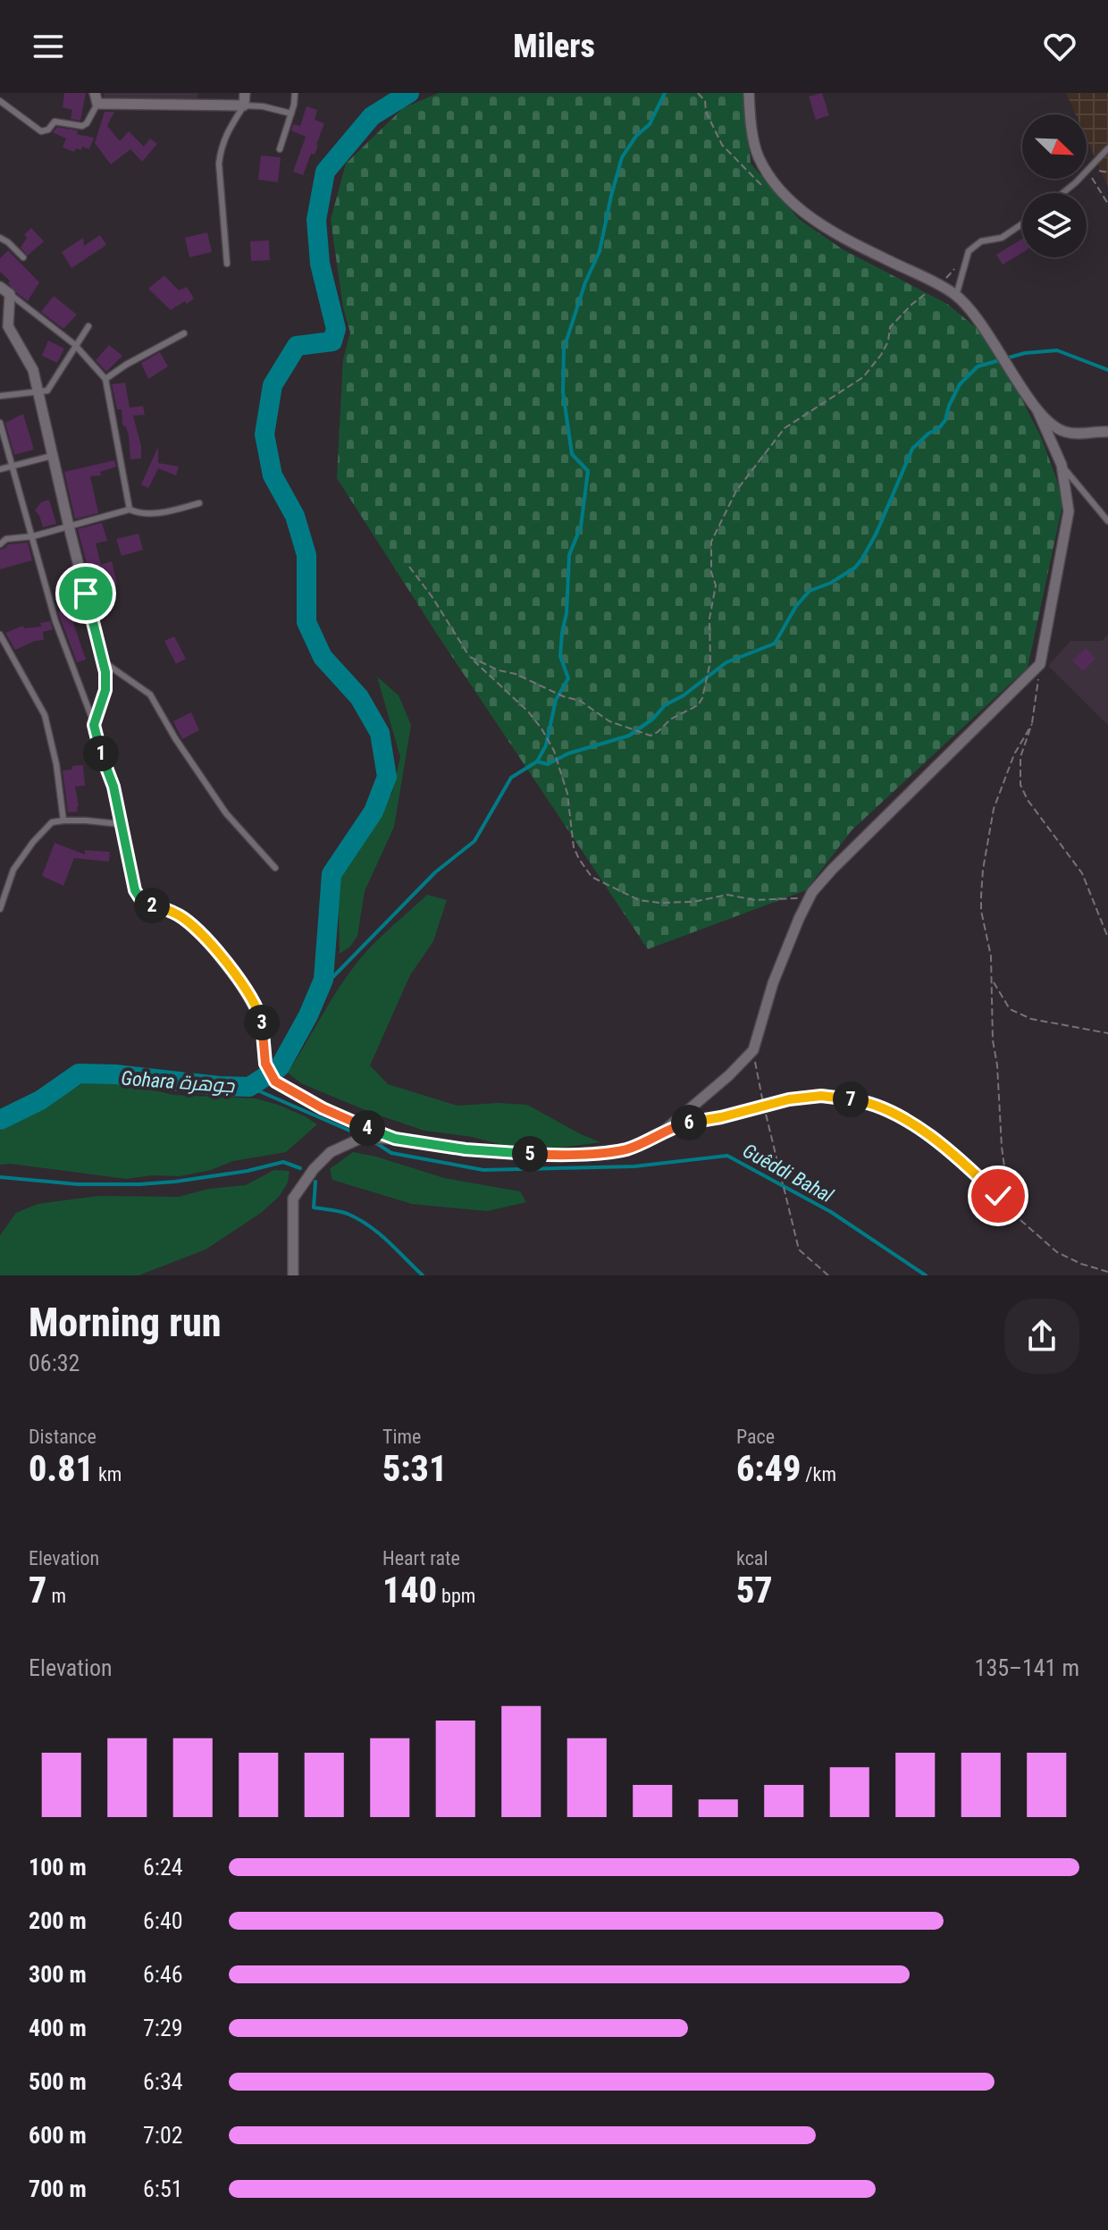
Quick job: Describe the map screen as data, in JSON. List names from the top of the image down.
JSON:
{
  "water": ["Gohara جوهرة", "Guêddi Bahal"],
  "north": "bottom right",
  "page": {
    "header": "Milers",
    "pins": [
      "1",
      "2",
      "3",
      "7",
      "6",
      "4",
      "5"
    ],
    "heading": ["Morning run", "06:32"],
    "stats": [
      ["Distance", "0.81 km"],
      ["Time", "5:31"],
      ["Pace", "6:49 /km"],
      ["Elevation", "7 m"],
      ["Heart rate", "140 bpm"],
      ["kcal", "57"]
    ],
    "chart": ["Elevation", "135–141 m"],
    "list": [
      {
        "name": "100 m",
        "note": "6:24"
      },
      {
        "name": "200 m",
        "note": "6:40"
      },
      {
        "name": "300 m",
        "note": "6:46"
      },
      {
        "name": "400 m",
        "note": "7:29"
      },
      {
        "name": "500 m",
        "note": "6:34"
      },
      {
        "name": "600 m",
        "note": "7:02"
      },
      {
        "name": "700 m",
        "note": "6:51"
      }
    ]
  }
}
